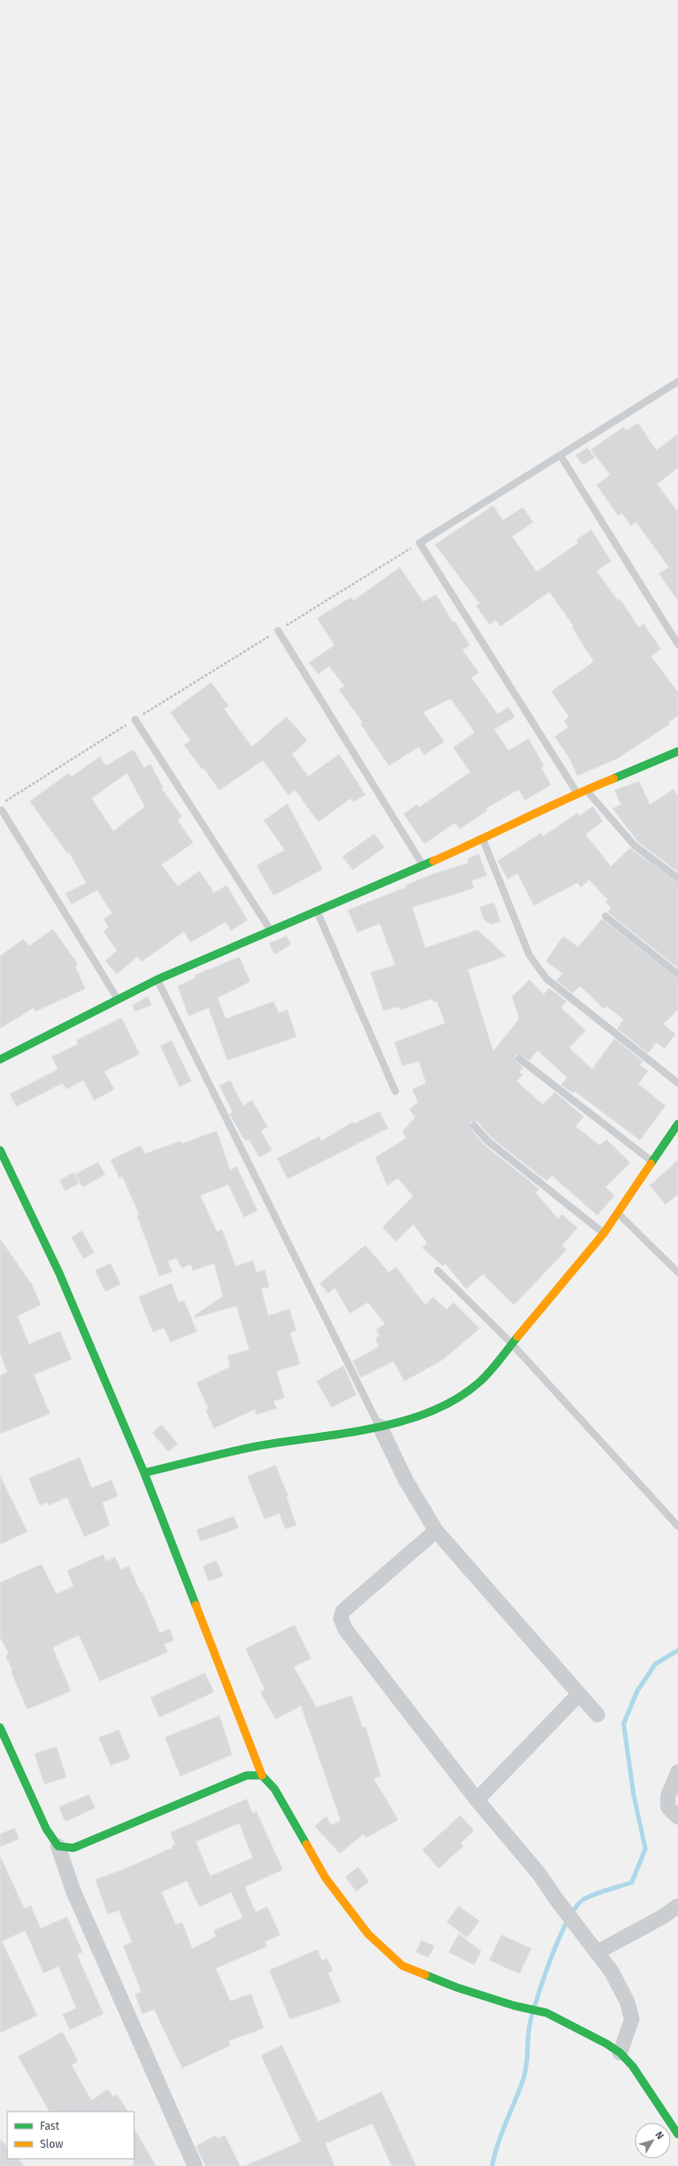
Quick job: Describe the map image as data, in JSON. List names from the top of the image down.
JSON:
{
  "legend": ["Fast", "Slow"],
  "north": "top right"
}
